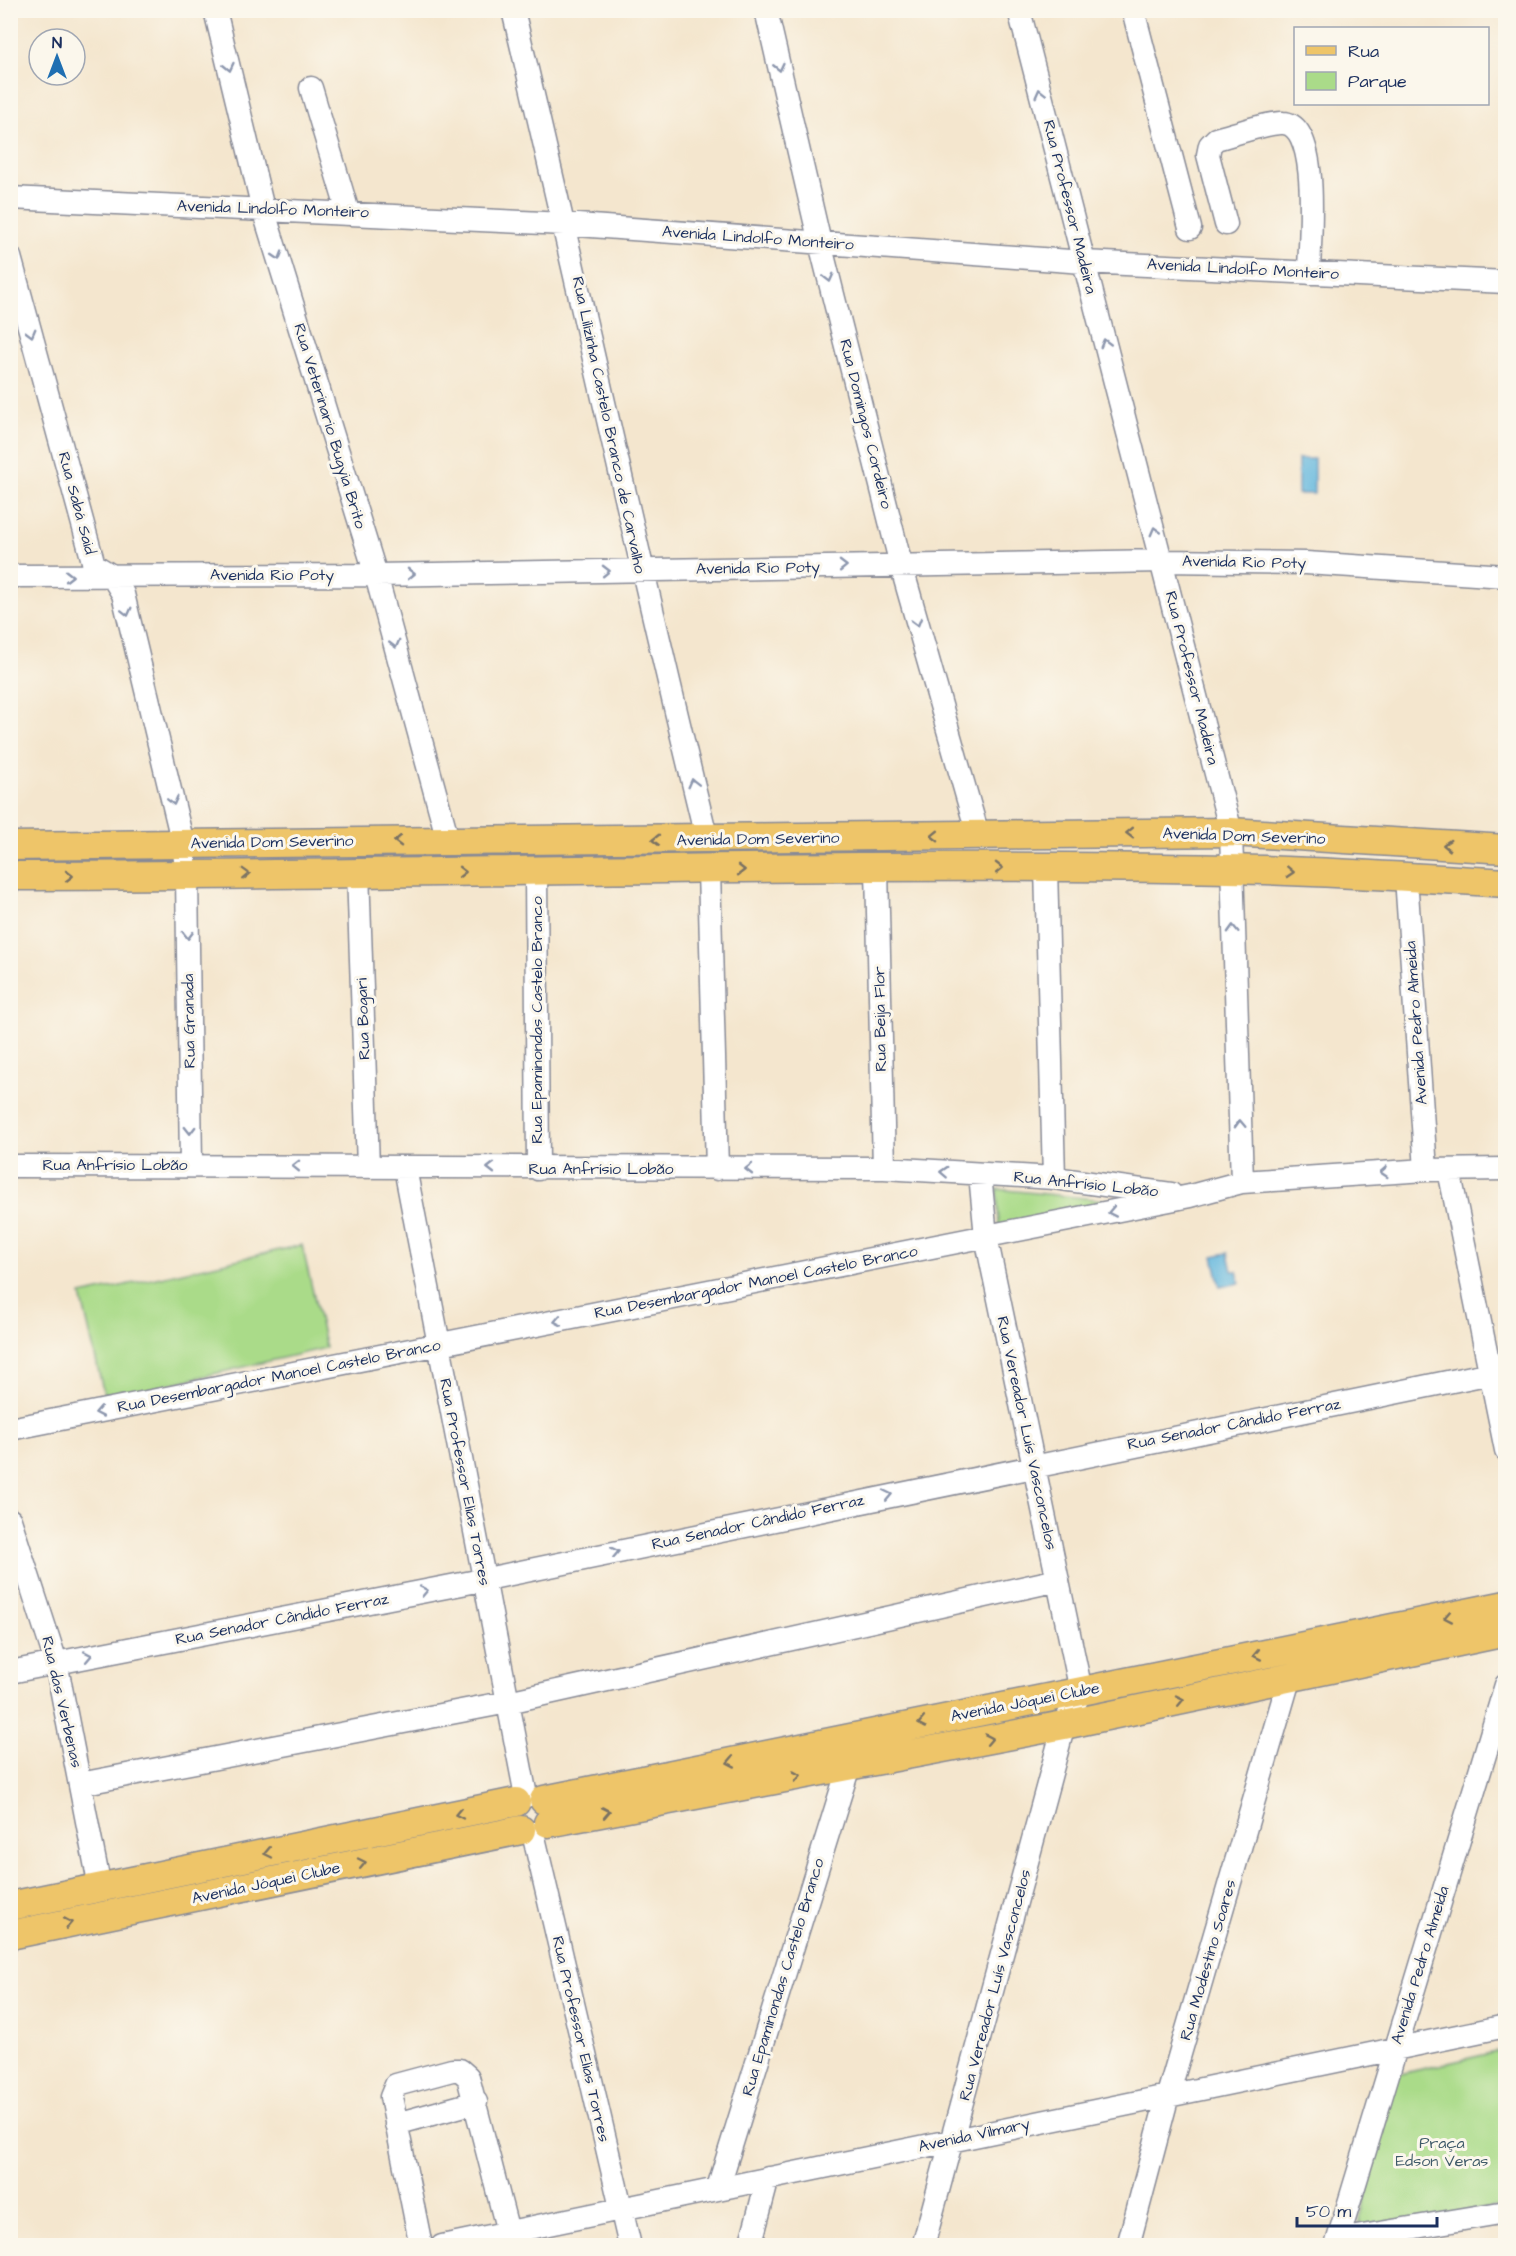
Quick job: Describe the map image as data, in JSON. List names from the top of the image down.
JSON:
{
  "streets": {
    "main road": ["Avenida Dom Severino", "Avenida Jóquei Clube"],
    "street": [
      "Rua Professor Madeira",
      "Avenida Lindolfo Monteiro",
      "Rua Domingos Cordeiro",
      "Rua Lilizinha Castelo Branco de Carvalho",
      "Rua Veterinario Bugyia Brito",
      "Rua Sabá Said",
      "Avenida Rio Poty",
      "Rua Bogari",
      "Rua Beija Flor",
      "Rua Epaminondas Castelo Branco",
      "Rua Granada",
      "Avenida Pedro Almeida",
      "Rua Anfrísio Lobão",
      "Rua Desembargador Manoel Castelo Branco",
      "Rua Senador Cândido Ferraz",
      "Rua Vereador Luís Vasconcelos",
      "Rua Professor Elias Torres",
      "Rua das Verbenas",
      "Rua Modestino Soares",
      "Avenida Vilmary"
    ]
  },
  "crossings": [
    ["Rua Professor Madeira", "Avenida Lindolfo Monteiro"],
    ["Rua Professor Madeira", "Avenida Rio Poty"],
    ["Rua Professor Madeira", "Avenida Dom Severino"],
    ["Rua Professor Madeira", "Rua Desembargador Manoel Castelo Branco"],
    ["Avenida Lindolfo Monteiro", "Rua Domingos Cordeiro"],
    ["Avenida Lindolfo Monteiro", "Rua Lilizinha Castelo Branco de Carvalho"],
    ["Avenida Lindolfo Monteiro", "Rua Veterinario Bugyia Brito"],
    ["Rua Domingos Cordeiro", "Avenida Rio Poty"],
    ["Rua Domingos Cordeiro", "Avenida Dom Severino"],
    ["Rua Lilizinha Castelo Branco de Carvalho", "Avenida Rio Poty"],
    ["Rua Lilizinha Castelo Branco de Carvalho", "Avenida Dom Severino"],
    ["Rua Veterinario Bugyia Brito", "Avenida Rio Poty"],
    ["Rua Veterinario Bugyia Brito", "Avenida Dom Severino"],
    ["Rua Sabá Said", "Avenida Rio Poty"],
    ["Rua Sabá Said", "Avenida Dom Severino"],
    ["Rua Sabá Said", "Rua Granada"],
    ["Avenida Dom Severino", "Rua Bogari"],
    ["Avenida Dom Severino", "Rua Beija Flor"],
    ["Avenida Dom Severino", "Rua Epaminondas Castelo Branco"],
    ["Avenida Dom Severino", "Rua Granada"],
    ["Avenida Dom Severino", "Avenida Pedro Almeida"],
    ["Rua Bogari", "Rua Anfrísio Lobão"],
    ["Rua Beija Flor", "Rua Anfrísio Lobão"],
    ["Rua Epaminondas Castelo Branco", "Rua Anfrísio Lobão"],
    ["Rua Epaminondas Castelo Branco", "Avenida Jóquei Clube"],
    ["Rua Epaminondas Castelo Branco", "Avenida Vilmary"],
    ["Rua Granada", "Rua Anfrísio Lobão"],
    ["Avenida Pedro Almeida", "Rua Desembargador Manoel Castelo Branco"],
    ["Avenida Pedro Almeida", "Avenida Vilmary"],
    ["Rua Anfrísio Lobão", "Rua Desembargador Manoel Castelo Branco"],
    ["Rua Anfrísio Lobão", "Rua Vereador Luís Vasconcelos"],
    ["Rua Anfrísio Lobão", "Rua Professor Elias Torres"],
    ["Rua Desembargador Manoel Castelo Branco", "Rua Vereador Luís Vasconcelos"],
    ["Rua Desembargador Manoel Castelo Branco", "Rua Professor Elias Torres"],
    ["Rua Senador Cândido Ferraz", "Rua Vereador Luís Vasconcelos"],
    ["Rua Senador Cândido Ferraz", "Rua Professor Elias Torres"],
    ["Rua Senador Cândido Ferraz", "Rua das Verbenas"],
    ["Rua Vereador Luís Vasconcelos", "Avenida Jóquei Clube"],
    ["Rua Vereador Luís Vasconcelos", "Avenida Vilmary"],
    ["Rua Professor Elias Torres", "Avenida Jóquei Clube"],
    ["Rua Professor Elias Torres", "Avenida Vilmary"],
    ["Rua das Verbenas", "Avenida Jóquei Clube"],
    ["Avenida Jóquei Clube", "Rua Modestino Soares"],
    ["Rua Modestino Soares", "Avenida Vilmary"]
  ],
  "one_way": [
    "Rua Domingos Cordeiro",
    "Rua Veterinario Bugyia Brito",
    "Rua Sabá Said",
    "Avenida Rio Poty",
    "Rua Granada",
    "Rua Anfrísio Lobão",
    "Rua Desembargador Manoel Castelo Branco"
  ],
  "parks": ["Praça Edson Veras"],
  "legend": ["Rua", "Parque"],
  "scale_bar": "50 m",
  "north": "top"
}
